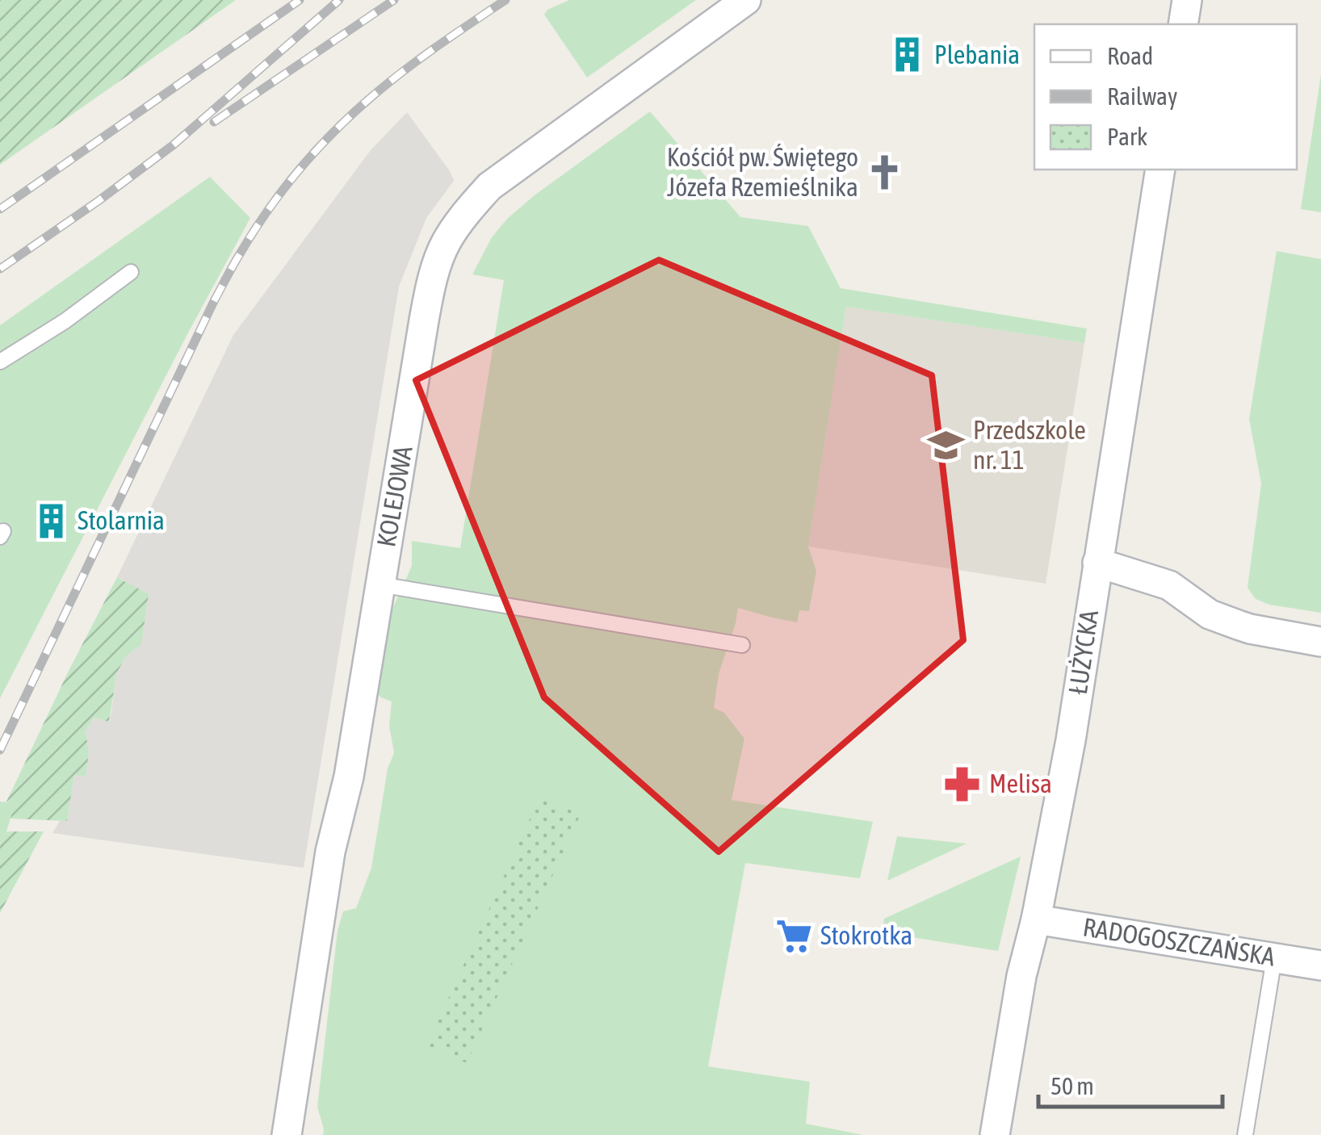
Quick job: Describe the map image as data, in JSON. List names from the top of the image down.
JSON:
{
  "streets": {
    "street": ["KOLEJOWA", "ŁUŻYCKA", "RADOGOSZCZAŃSKA"]
  },
  "crossings": [
    ["ŁUŻYCKA", "RADOGOSZCZAŃSKA"]
  ],
  "places": {
    "building": ["Plebania", "Stolarnia"],
    "church": ["Kościół pw. Świętego Józefa Rzemieślnika"],
    "school or university": ["Przedszkole nr. 11"],
    "pharmacy": ["Melisa"],
    "supermarket": ["Stokrotka"]
  },
  "legend": ["Road", "Railway", "Park"],
  "scale_bar": "50 m"
}
